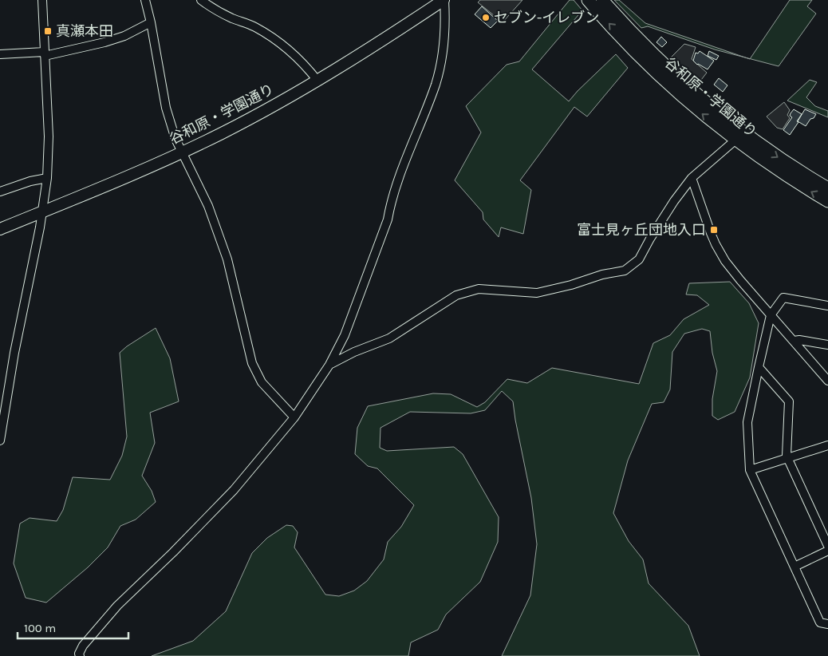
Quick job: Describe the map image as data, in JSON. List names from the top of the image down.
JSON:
{
  "streets": {
    "highway": ["谷和原・学園通り"]
  },
  "places": {
    "other": ["セブン-イレブン"],
    "transit": ["真瀬本田", "富士見ヶ丘団地入口"]
  },
  "scale_bar": "100 m"
}
